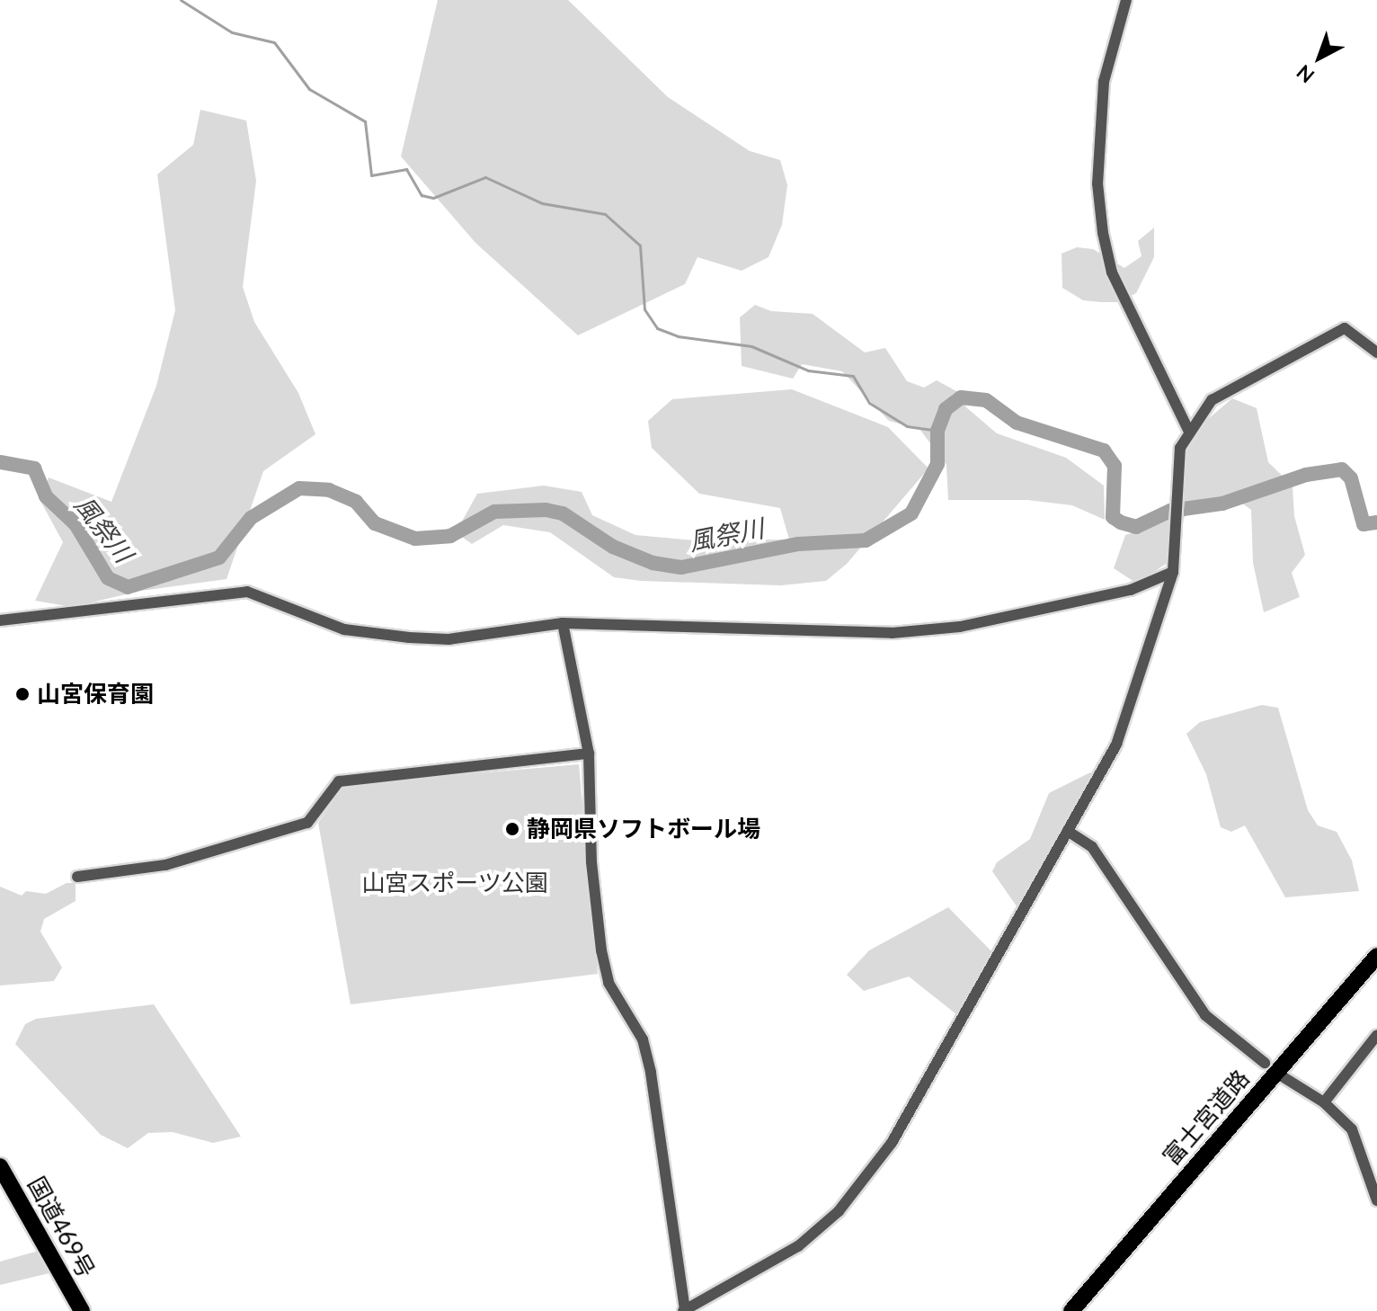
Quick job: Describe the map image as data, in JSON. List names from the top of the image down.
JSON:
{
  "streets": {
    "highway": ["富士宮道路", "国道469号"]
  },
  "water": ["風祭川"],
  "parks": ["山宮スポーツ公園"],
  "places": ["山宮保育園", "静岡県ソフトボール場"],
  "north": "bottom left"
}
